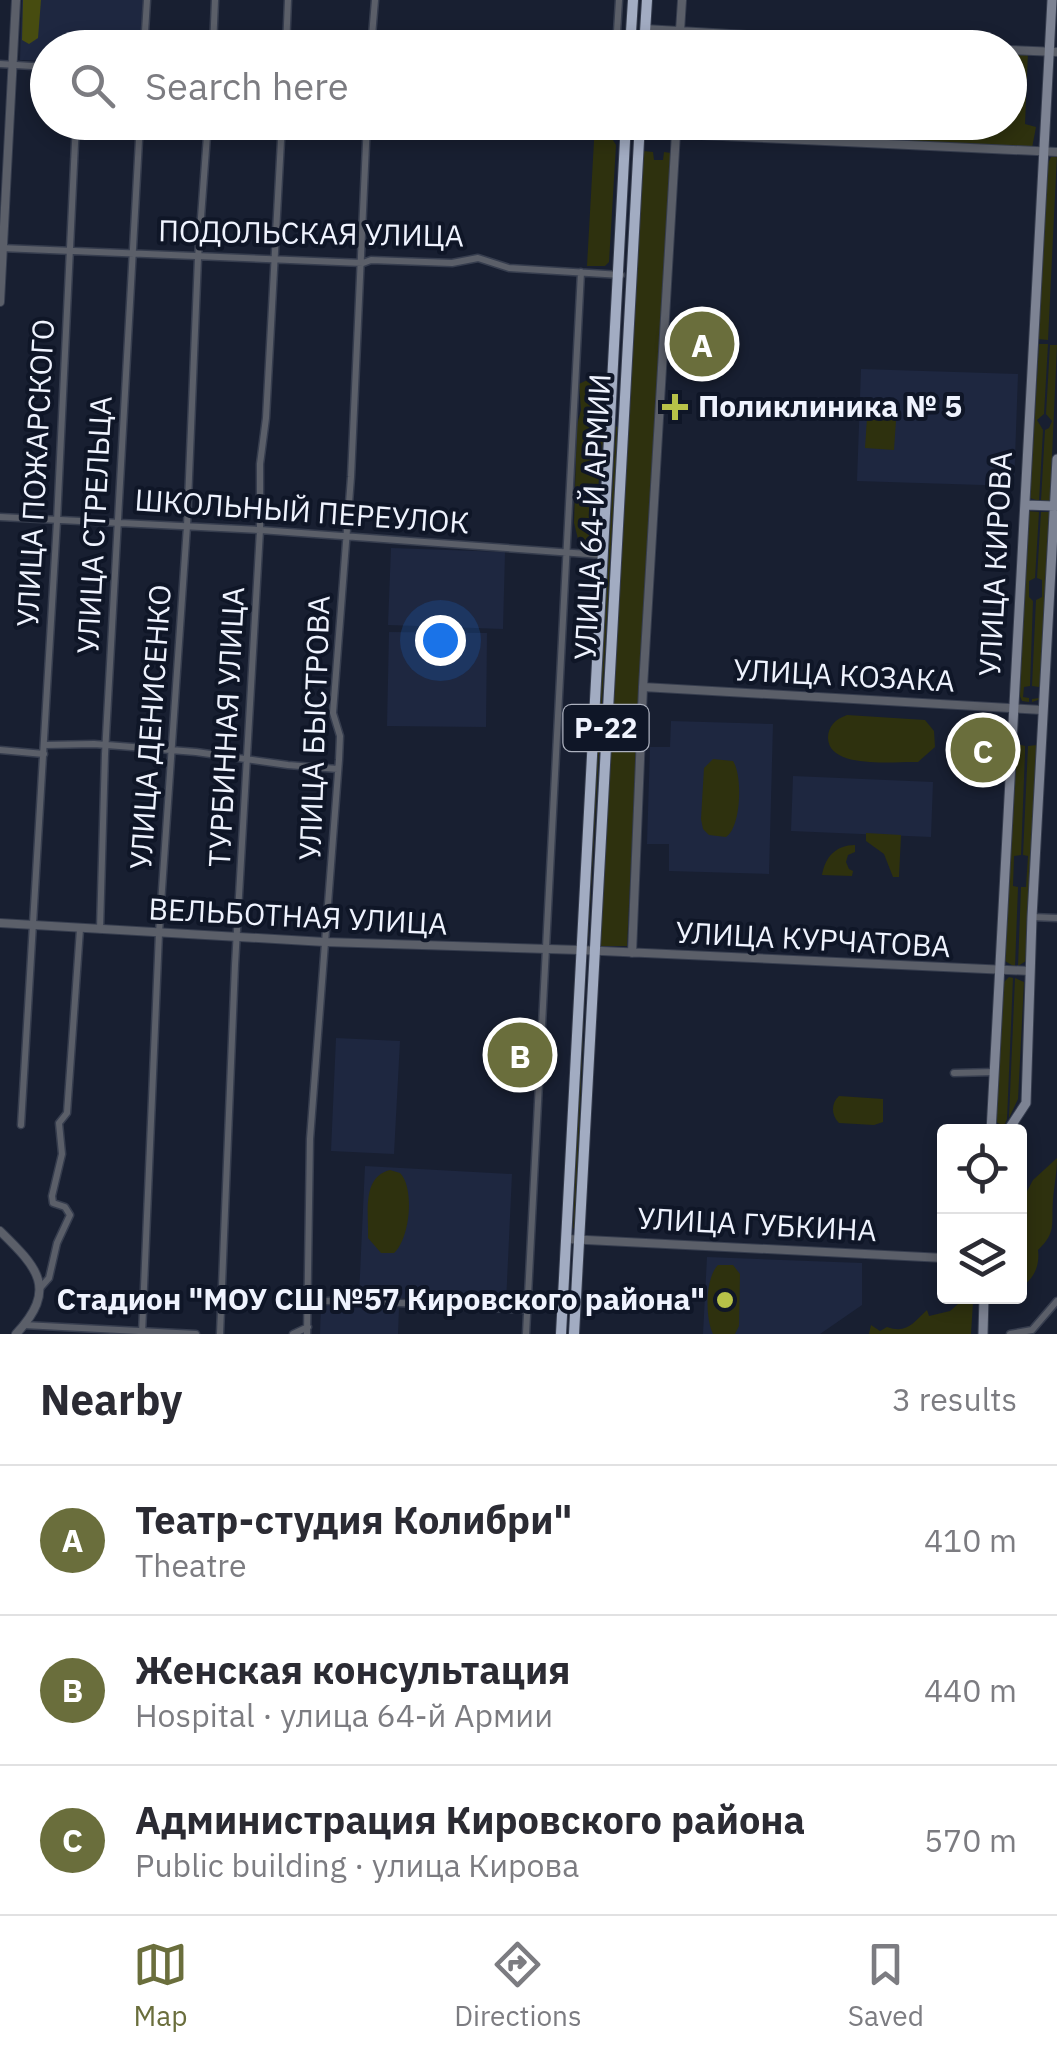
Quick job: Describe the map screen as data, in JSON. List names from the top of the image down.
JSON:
{
  "streets": {
    "highway": ["УЛИЦА 64-Й АРМИИ", "Р-22"],
    "main road": ["УЛИЦА КИРОВА"],
    "street": [
      "ПОДОЛЬСКАЯ УЛИЦА",
      "УЛИЦА ПОЖАРСКОГО",
      "ШКОЛЬНЫЙ ПЕРЕУЛОК",
      "УЛИЦА СТРЕЛЬЦА",
      "УЛИЦА КОЗАКА",
      "УЛИЦА ДЕНИСЕНКО",
      "ТУРБИННАЯ УЛИЦА",
      "УЛИЦА БЫСТРОВА",
      "ВЕЛЬБОТНАЯ УЛИЦА",
      "УЛИЦА КУРЧАТОВА",
      "УЛИЦА ГУБКИНА"
    ]
  },
  "crossings": [
    ["ПОДОЛЬСКАЯ УЛИЦА", "УЛИЦА ПОЖАРСКОГО"],
    ["ПОДОЛЬСКАЯ УЛИЦА", "УЛИЦА 64-Й АРМИИ"],
    ["ПОДОЛЬСКАЯ УЛИЦА", "УЛИЦА СТРЕЛЬЦА"],
    ["ПОДОЛЬСКАЯ УЛИЦА", "УЛИЦА ДЕНИСЕНКО"],
    ["ПОДОЛЬСКАЯ УЛИЦА", "ТУРБИННАЯ УЛИЦА"],
    ["ПОДОЛЬСКАЯ УЛИЦА", "УЛИЦА БЫСТРОВА"],
    ["УЛИЦА ПОЖАРСКОГО", "ШКОЛЬНЫЙ ПЕРЕУЛОК"],
    ["УЛИЦА ПОЖАРСКОГО", "ВЕЛЬБОТНАЯ УЛИЦА"],
    ["ШКОЛЬНЫЙ ПЕРЕУЛОК", "УЛИЦА 64-Й АРМИИ"],
    ["ШКОЛЬНЫЙ ПЕРЕУЛОК", "УЛИЦА СТРЕЛЬЦА"],
    ["ШКОЛЬНЫЙ ПЕРЕУЛОК", "УЛИЦА ДЕНИСЕНКО"],
    ["ШКОЛЬНЫЙ ПЕРЕУЛОК", "ТУРБИННАЯ УЛИЦА"],
    ["ШКОЛЬНЫЙ ПЕРЕУЛОК", "УЛИЦА БЫСТРОВА"],
    ["УЛИЦА 64-Й АРМИИ", "ВЕЛЬБОТНАЯ УЛИЦА"],
    ["УЛИЦА 64-Й АРМИИ", "УЛИЦА КУРЧАТОВА"],
    ["УЛИЦА 64-Й АРМИИ", "УЛИЦА ГУБКИНА"],
    ["УЛИЦА СТРЕЛЬЦА", "ВЕЛЬБОТНАЯ УЛИЦА"],
    ["УЛИЦА КИРОВА", "УЛИЦА КОЗАКА"],
    ["УЛИЦА КИРОВА", "УЛИЦА КУРЧАТОВА"],
    ["УЛИЦА ДЕНИСЕНКО", "ВЕЛЬБОТНАЯ УЛИЦА"],
    ["ТУРБИННАЯ УЛИЦА", "ВЕЛЬБОТНАЯ УЛИЦА"],
    ["УЛИЦА БЫСТРОВА", "ВЕЛЬБОТНАЯ УЛИЦА"],
    ["ВЕЛЬБОТНАЯ УЛИЦА", "УЛИЦА КУРЧАТОВА"]
  ],
  "places": {
    "health": ["Поликлиника № 5"],
    "other": ["Стадион \"МОУ СШ №57 Кировского района\""]
  },
  "page": {
    "search": "Search here",
    "pins": ["A", "C", "B"],
    "heading": ["Nearby", "3 results"],
    "list": [
      {
        "mark": "A",
        "name": "Театр-студия Колибри\"",
        "note": "Theatre",
        "value": "410 m"
      },
      {
        "mark": "B",
        "name": "Женская консультация",
        "note": "Hospital · улица 64-й Армии",
        "value": "440 m"
      },
      {
        "mark": "C",
        "name": "Администрация Кировского района",
        "note": "Public building · улица Кирова",
        "value": "570 m"
      }
    ],
    "nav": ["Map", "Directions", "Saved"]
  }
}
